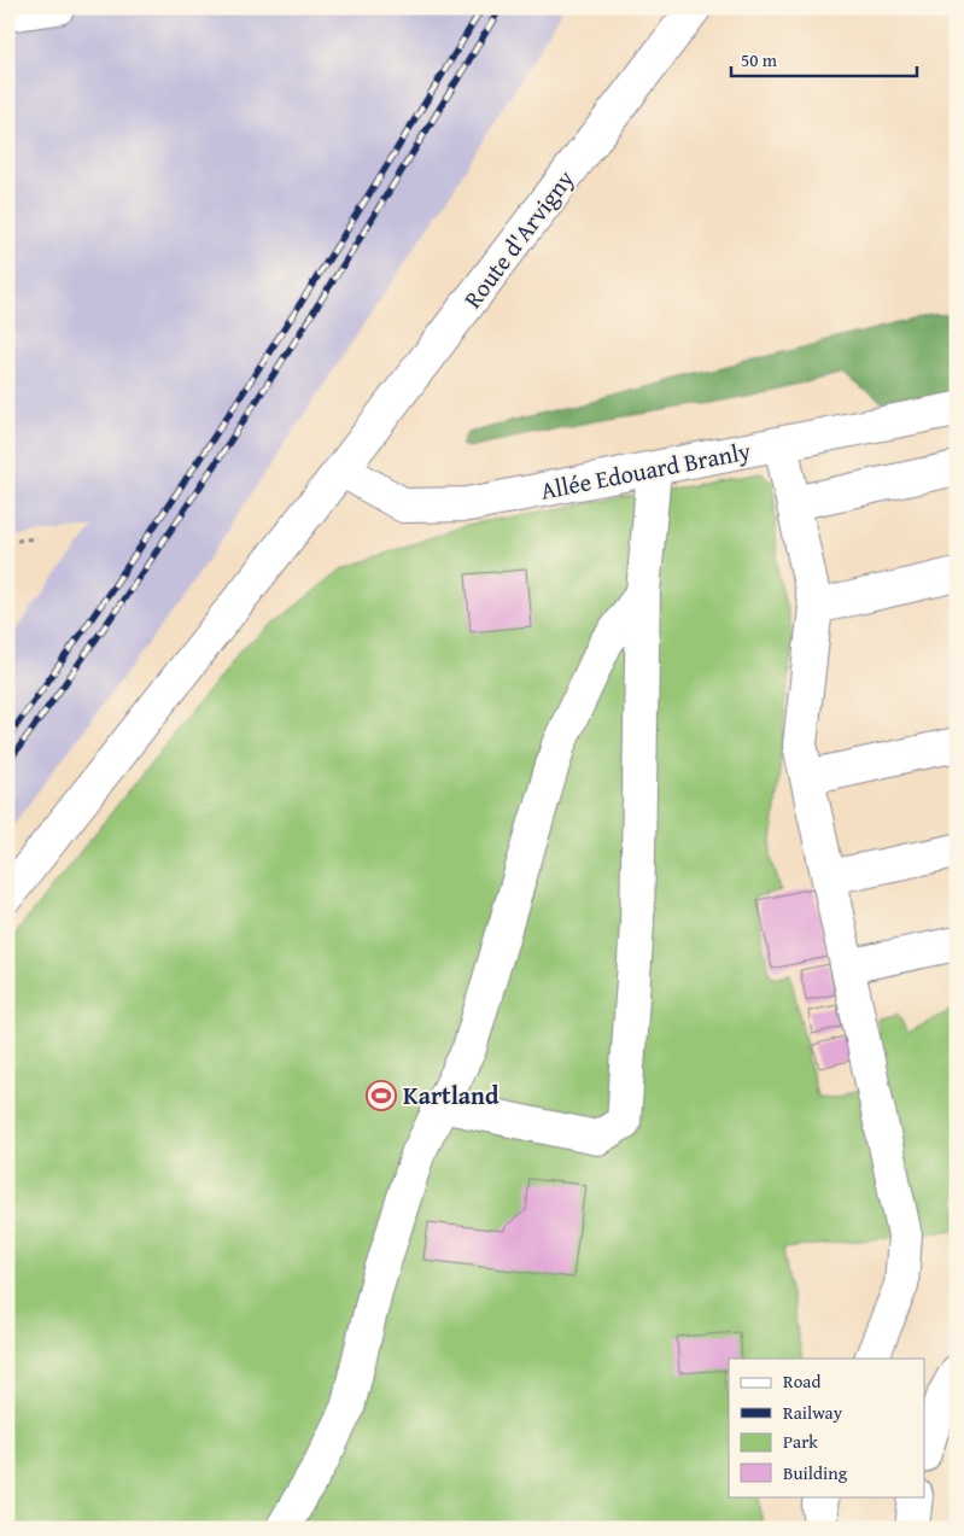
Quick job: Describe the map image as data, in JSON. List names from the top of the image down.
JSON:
{
  "streets": {
    "main road": ["Route d'Arvigny", "Allée Edouard Branly"]
  },
  "crossings": [
    ["Route d'Arvigny", "Allée Edouard Branly"]
  ],
  "places": {
    "sports": ["Kartland"]
  },
  "legend": [
    "Road",
    "Railway",
    "Park",
    "Building"
  ],
  "scale_bar": "50 m"
}
